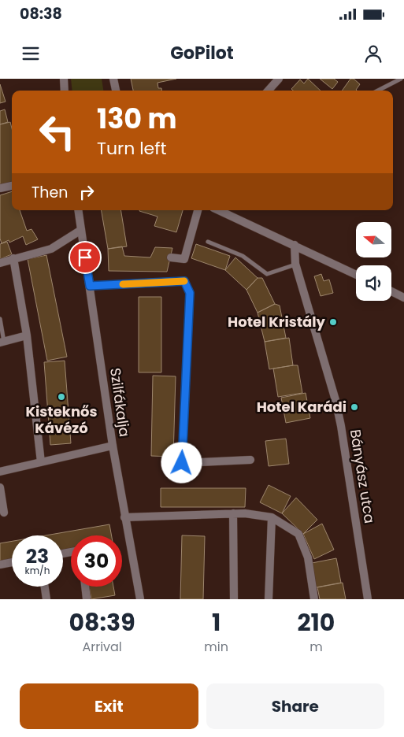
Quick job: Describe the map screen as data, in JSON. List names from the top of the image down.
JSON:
{
  "streets": {
    "street": ["Szilfákalja", "Bányász utca"]
  },
  "places": ["Hotel Kristály", "Kisteknős Kávézó", "Hotel Karádi"],
  "north": "left",
  "page": {
    "status": "08:38",
    "header": "GoPilot",
    "turn": ["130 m", "Turn left"],
    "then": "Then",
    "speed": "23 km/h",
    "limit": "30",
    "eta": [
      "08:39",
      "Arrival",
      "1",
      "min",
      "210",
      "m"
    ],
    "buttons": ["Exit", "Share"]
  }
}
